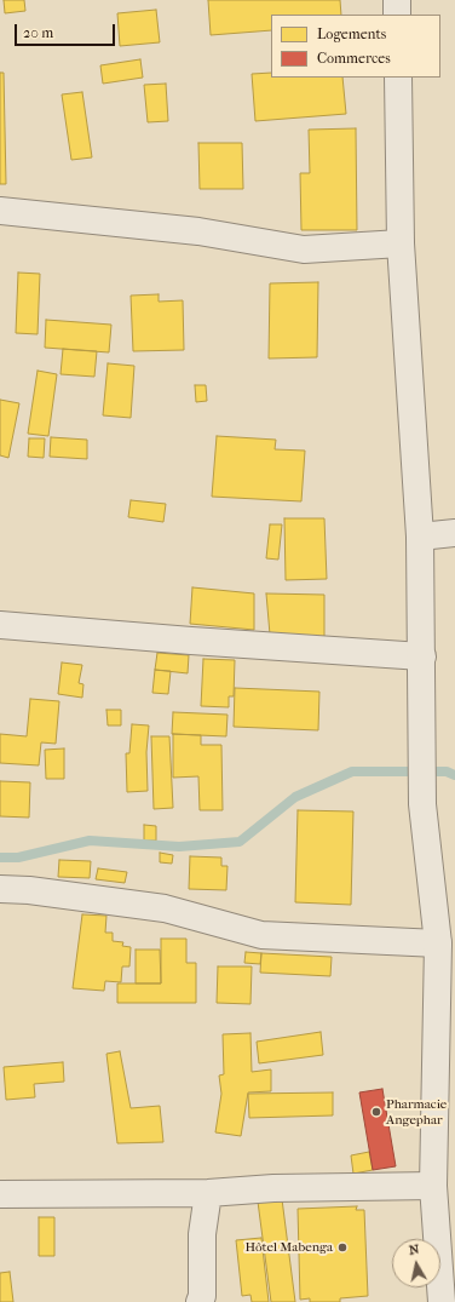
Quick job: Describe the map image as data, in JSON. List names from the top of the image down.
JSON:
{
  "places": ["Pharmacie Angephar", "Hôtel Mabenga"],
  "legend": ["Logements", "Commerces"],
  "scale_bar": "20 m",
  "north": "top"
}
